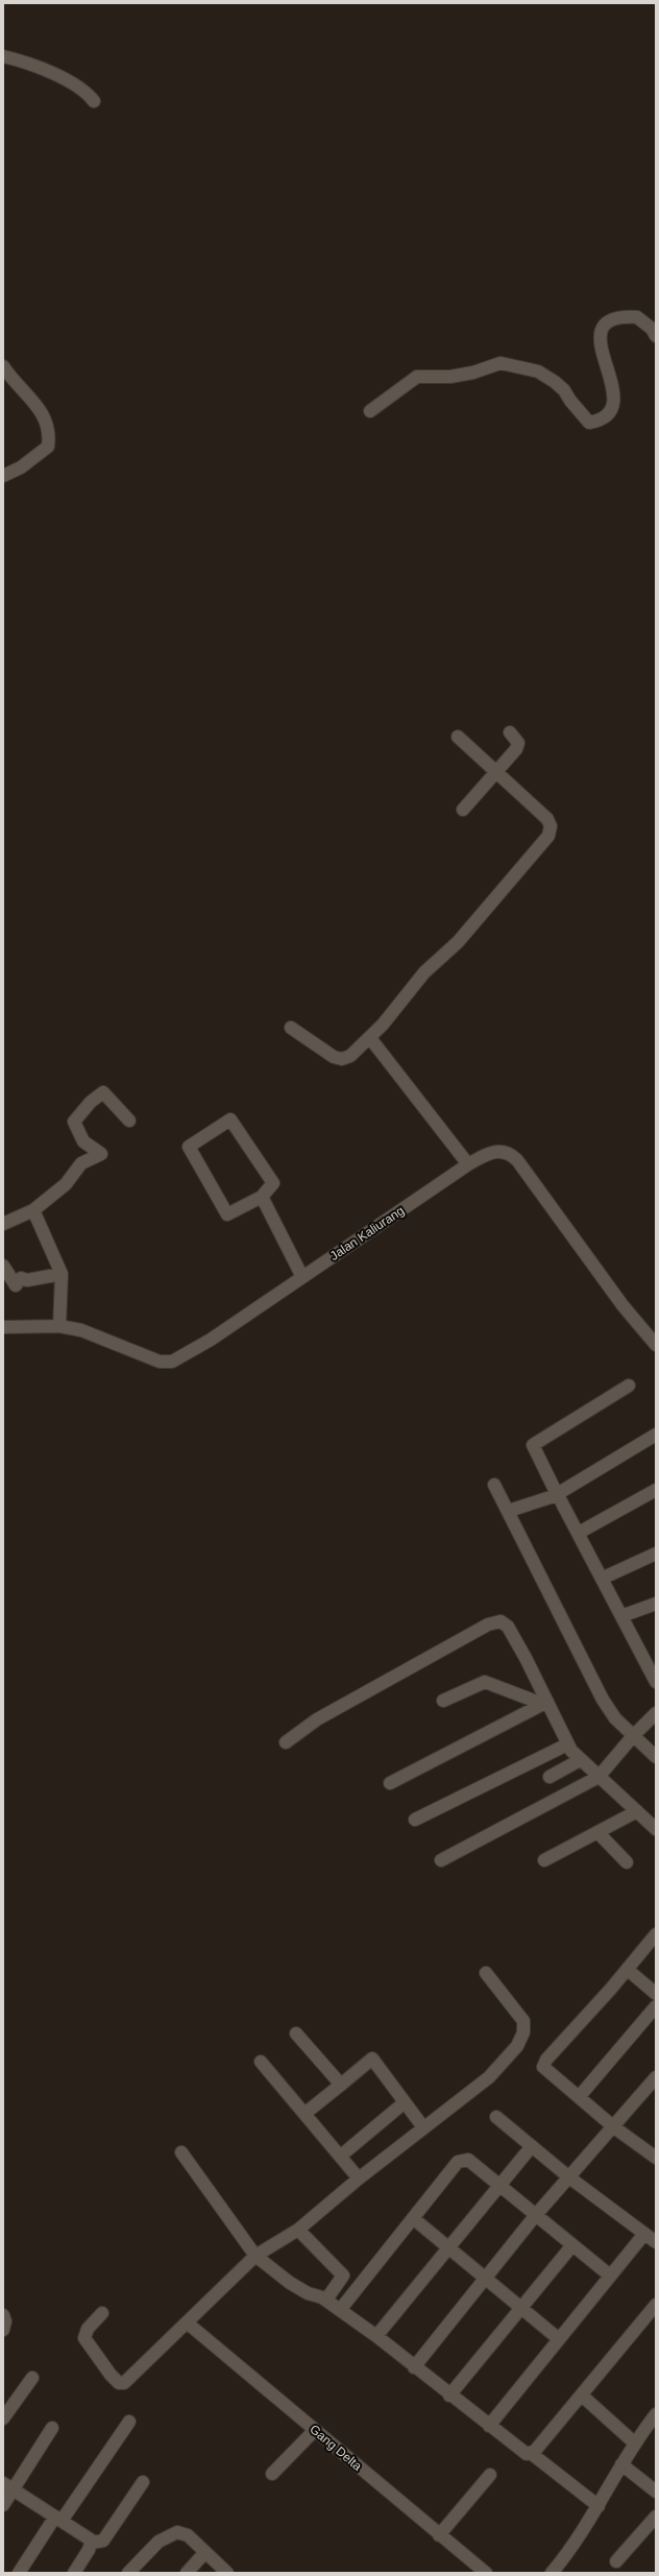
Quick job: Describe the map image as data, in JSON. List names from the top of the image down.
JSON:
{
  "streets": {
    "street": ["Jalan Kaliurang", "Gang Delta"]
  }
}
